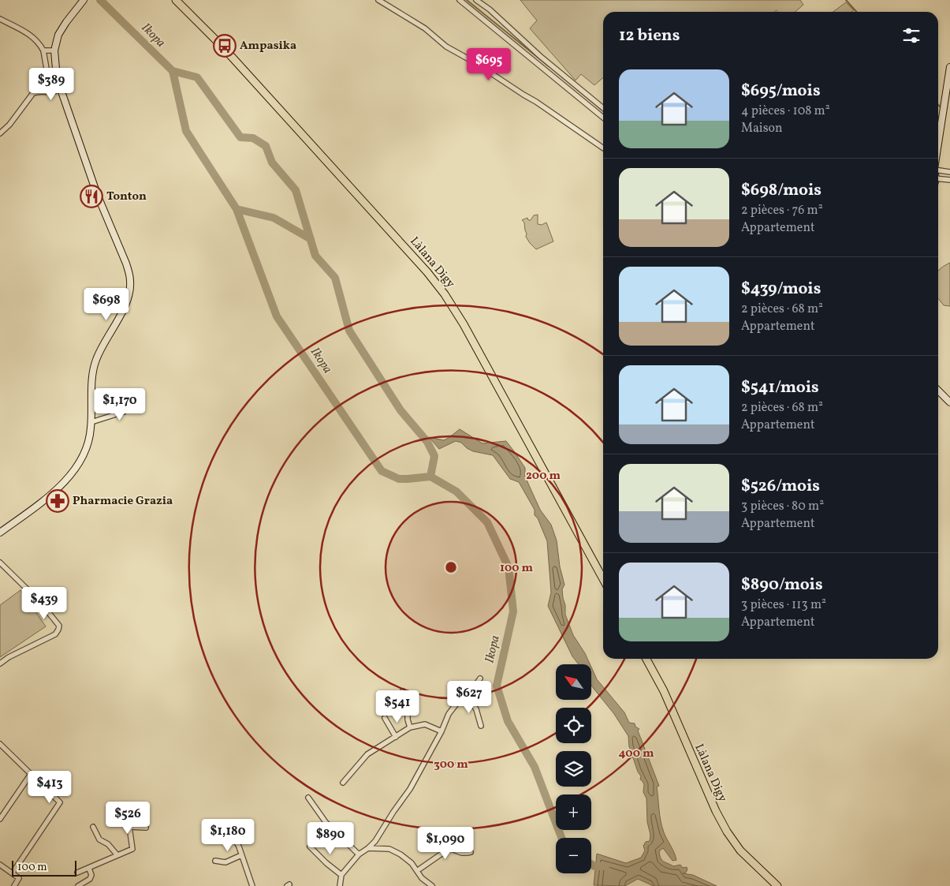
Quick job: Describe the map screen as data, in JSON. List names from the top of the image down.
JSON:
{
  "streets": {
    "main road": ["Làlana Digy"]
  },
  "water": ["Ikopa"],
  "places": {
    "bus stop": ["Ampasika"],
    "restaurant": ["Tonton"],
    "pharmacy": ["Pharmacie Grazia"]
  },
  "scale_bar": "100 m",
  "north": "top left",
  "page": {
    "heading": "12 biens",
    "price": [
      "$695",
      "$389",
      "$698",
      "$1,170",
      "$439",
      "$627",
      "$541",
      "$413",
      "$526",
      "$1,180",
      "$890",
      "$1,090"
    ],
    "list": [
      {
        "name": "$695/mois",
        "note": "4 pièces · 108 m² · Maison"
      },
      {
        "name": "$698/mois",
        "note": "2 pièces · 76 m² · Appartement"
      },
      {
        "name": "$439/mois",
        "note": "2 pièces · 68 m² · Appartement"
      },
      {
        "name": "$541/mois",
        "note": "2 pièces · 68 m² · Appartement"
      },
      {
        "name": "$526/mois",
        "note": "3 pièces · 80 m² · Appartement"
      },
      {
        "name": "$890/mois",
        "note": "3 pièces · 113 m² · Appartement"
      }
    ],
    "map_buttons": ["+", "−"],
    "scale": "100 m"
  },
  "rings": [
    "200 m",
    "100 m",
    "400 m",
    "300 m"
  ]
}
